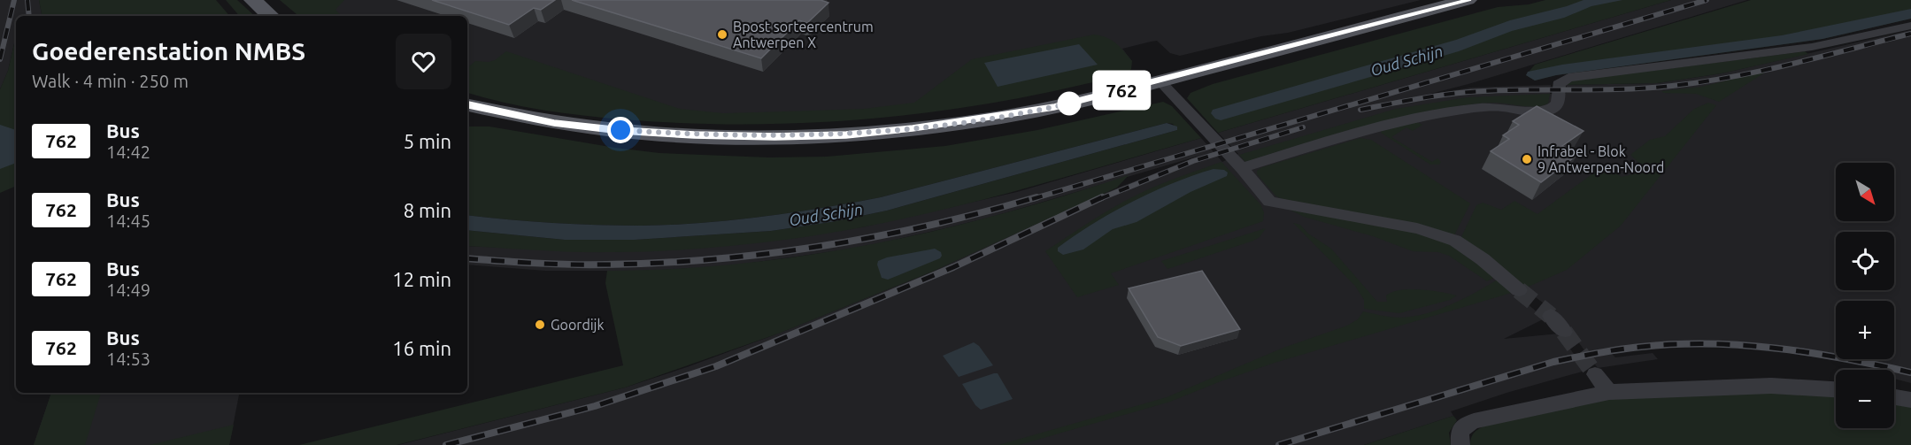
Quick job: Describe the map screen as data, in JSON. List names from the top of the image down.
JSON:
{
  "water": ["Oud Schijn"],
  "places": ["Bpost sorteercentrum Antwerpen X", "Infrabel - Blok 9 Antwerpen-Noord", "Goordijk"],
  "lines": ["bus line 762"],
  "north": "bottom right",
  "page": {
    "on_map": "762",
    "heading": ["Goederenstation NMBS", "Walk · 4 min · 250 m"],
    "list": [
      {
        "mark": "762",
        "name": "Bus",
        "note": "14:42",
        "value": "5 min"
      },
      {
        "mark": "762",
        "name": "Bus",
        "note": "14:45",
        "value": "8 min"
      },
      {
        "mark": "762",
        "name": "Bus",
        "note": "14:49",
        "value": "12 min"
      },
      {
        "mark": "762",
        "name": "Bus",
        "note": "14:53",
        "value": "16 min"
      }
    ],
    "map_buttons": ["+", "−"]
  }
}
